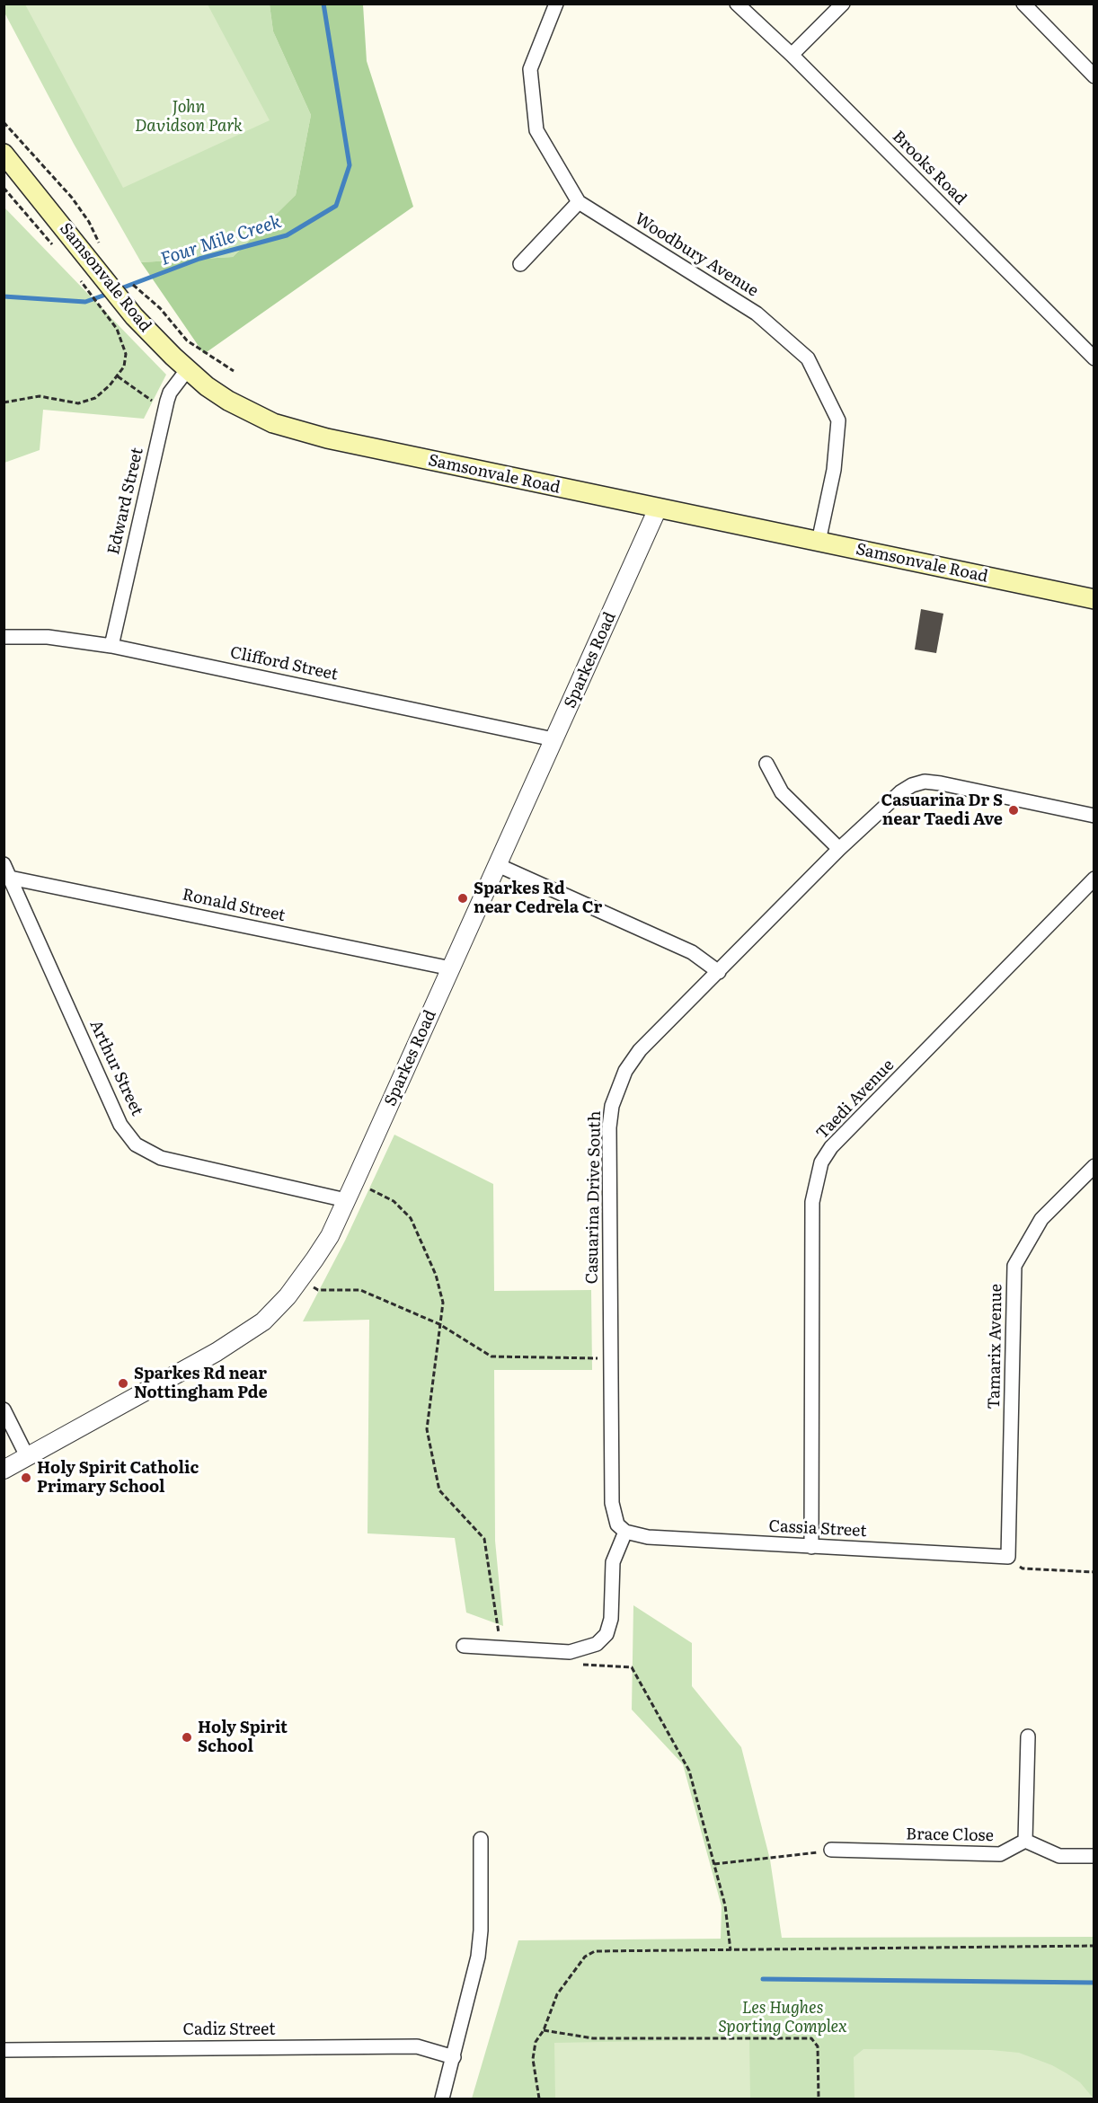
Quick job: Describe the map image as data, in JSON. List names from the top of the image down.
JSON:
{
  "streets": {
    "main road": ["Samsonvale Road"],
    "street": [
      "Brooks Road",
      "Woodbury Avenue",
      "Edward Street",
      "Sparkes Road",
      "Clifford Street",
      "Ronald Street",
      "Arthur Street",
      "Taedi Avenue",
      "Casuarina Drive South",
      "Tamarix Avenue",
      "Cassia Street",
      "Brace Close",
      "Cadiz Street"
    ]
  },
  "crossings": [
    ["Woodbury Avenue", "Samsonvale Road"],
    ["Samsonvale Road", "Edward Street"],
    ["Samsonvale Road", "Sparkes Road"],
    ["Edward Street", "Clifford Street"],
    ["Sparkes Road", "Clifford Street"],
    ["Sparkes Road", "Ronald Street"],
    ["Sparkes Road", "Arthur Street"],
    ["Ronald Street", "Arthur Street"],
    ["Taedi Avenue", "Cassia Street"],
    ["Casuarina Drive South", "Cassia Street"],
    ["Tamarix Avenue", "Cassia Street"]
  ],
  "water": ["Four Mile Creek"],
  "parks": ["John Davidson Park", "Les Hughes Sporting Complex"],
  "places": [
    "Casuarina Dr S near Taedi Ave",
    "Sparkes Rd near Cedrela Cr",
    "Sparkes Rd near Nottingham Pde",
    "Holy Spirit Catholic Primary School",
    "Holy Spirit School"
  ]
}
